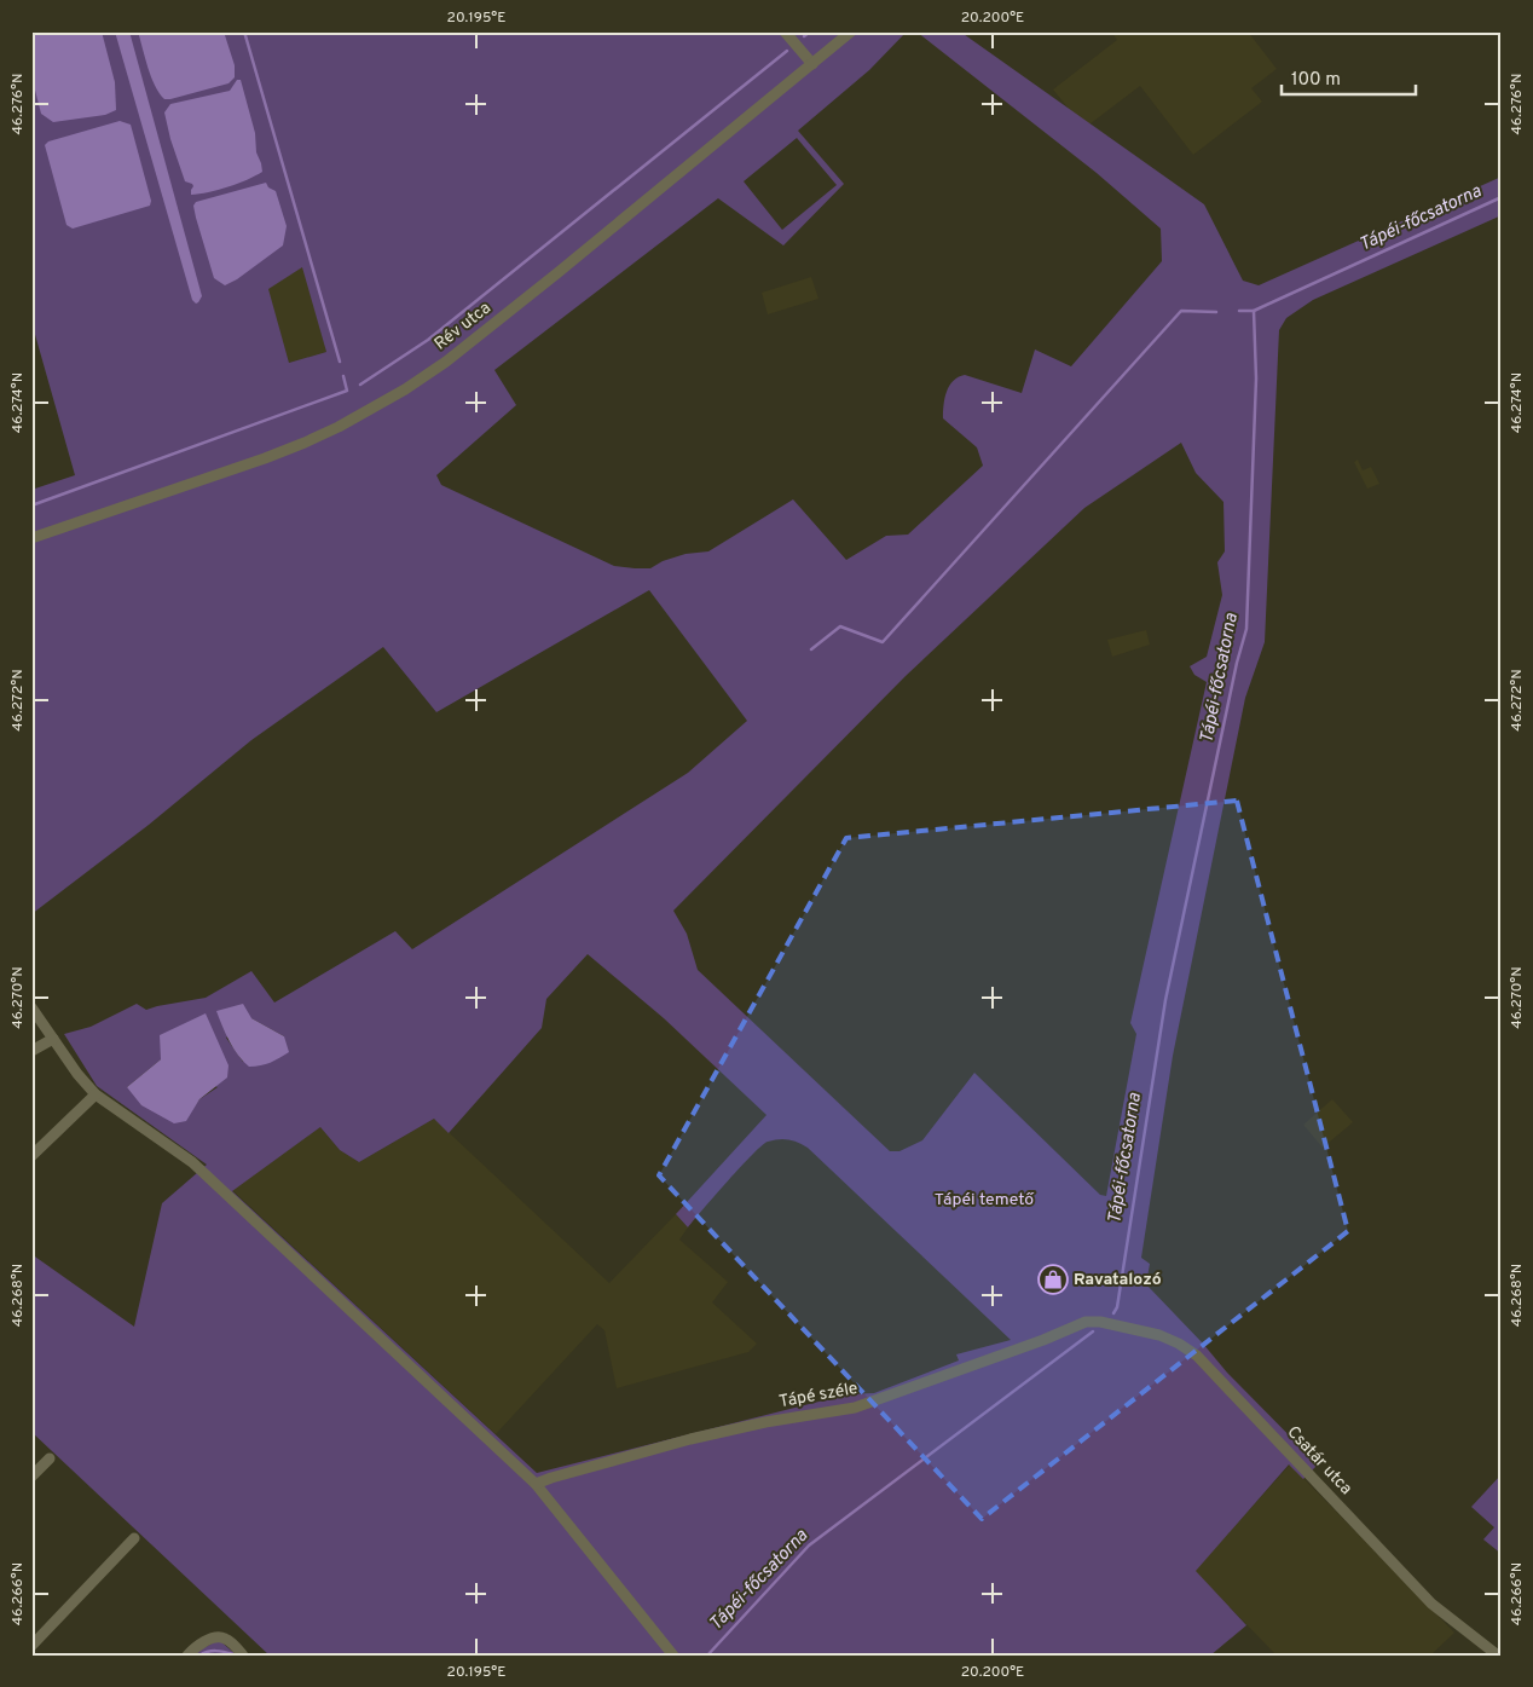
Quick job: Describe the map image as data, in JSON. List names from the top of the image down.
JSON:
{
  "streets": {
    "street": ["Rév utca", "Tápé széle", "Csatár utca"]
  },
  "crossings": [
    ["Tápé széle", "Csatár utca"]
  ],
  "water": ["Tápéi-főcsatorna"],
  "parks": ["Tápéi temető"],
  "places": {
    "shop": ["Ravatalozó"]
  },
  "scale_bar": "100 m",
  "coordinates": [
    "20.195°E",
    "20.200°E",
    "46.276°N",
    "46.274°N",
    "46.272°N",
    "46.270°N",
    "46.268°N",
    "46.266°N"
  ]
}
